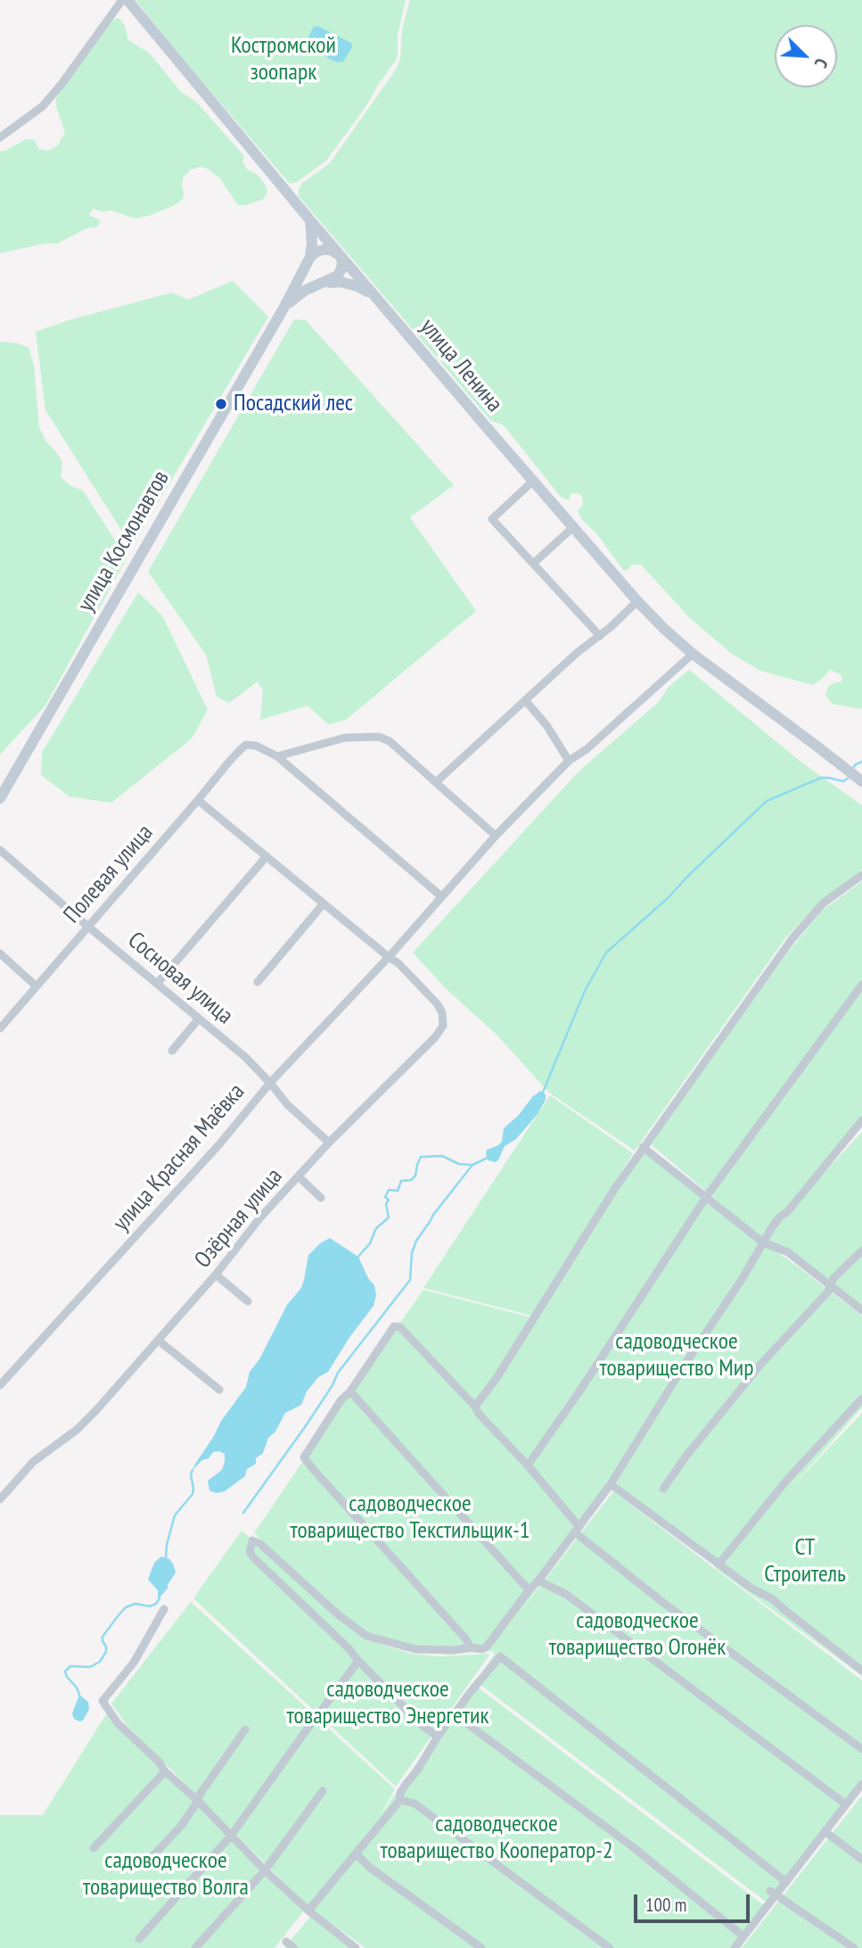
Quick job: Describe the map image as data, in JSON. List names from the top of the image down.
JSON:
{
  "streets": {
    "main road": ["улица Ленина", "улица Космонавтов"],
    "street": [
      "Полевая улица",
      "Сосновая улица",
      "улица Красная Маёвка",
      "Озёрная улица"
    ]
  },
  "crossings": [
    ["улица Ленина", "улица Красная Маёвка"],
    ["Полевая улица", "Сосновая улица"],
    ["Сосновая улица", "улица Красная Маёвка"],
    ["Сосновая улица", "Озёрная улица"],
    ["улица Красная Маёвка", "Озёрная улица"]
  ],
  "parks": [
    "Костромской зоопарк",
    "садоводческое товарищество Мир",
    "садоводческое товарищество Текстильщик-1",
    "СТ Строитель",
    "садоводческое товарищество Огонёк",
    "садоводческое товарищество Энергетик",
    "садоводческое товарищество Кооператор-2",
    "садоводческое товарищество Волга"
  ],
  "places": ["Посадский лес"],
  "scale_bar": "100 m",
  "north": "bottom right"
}
